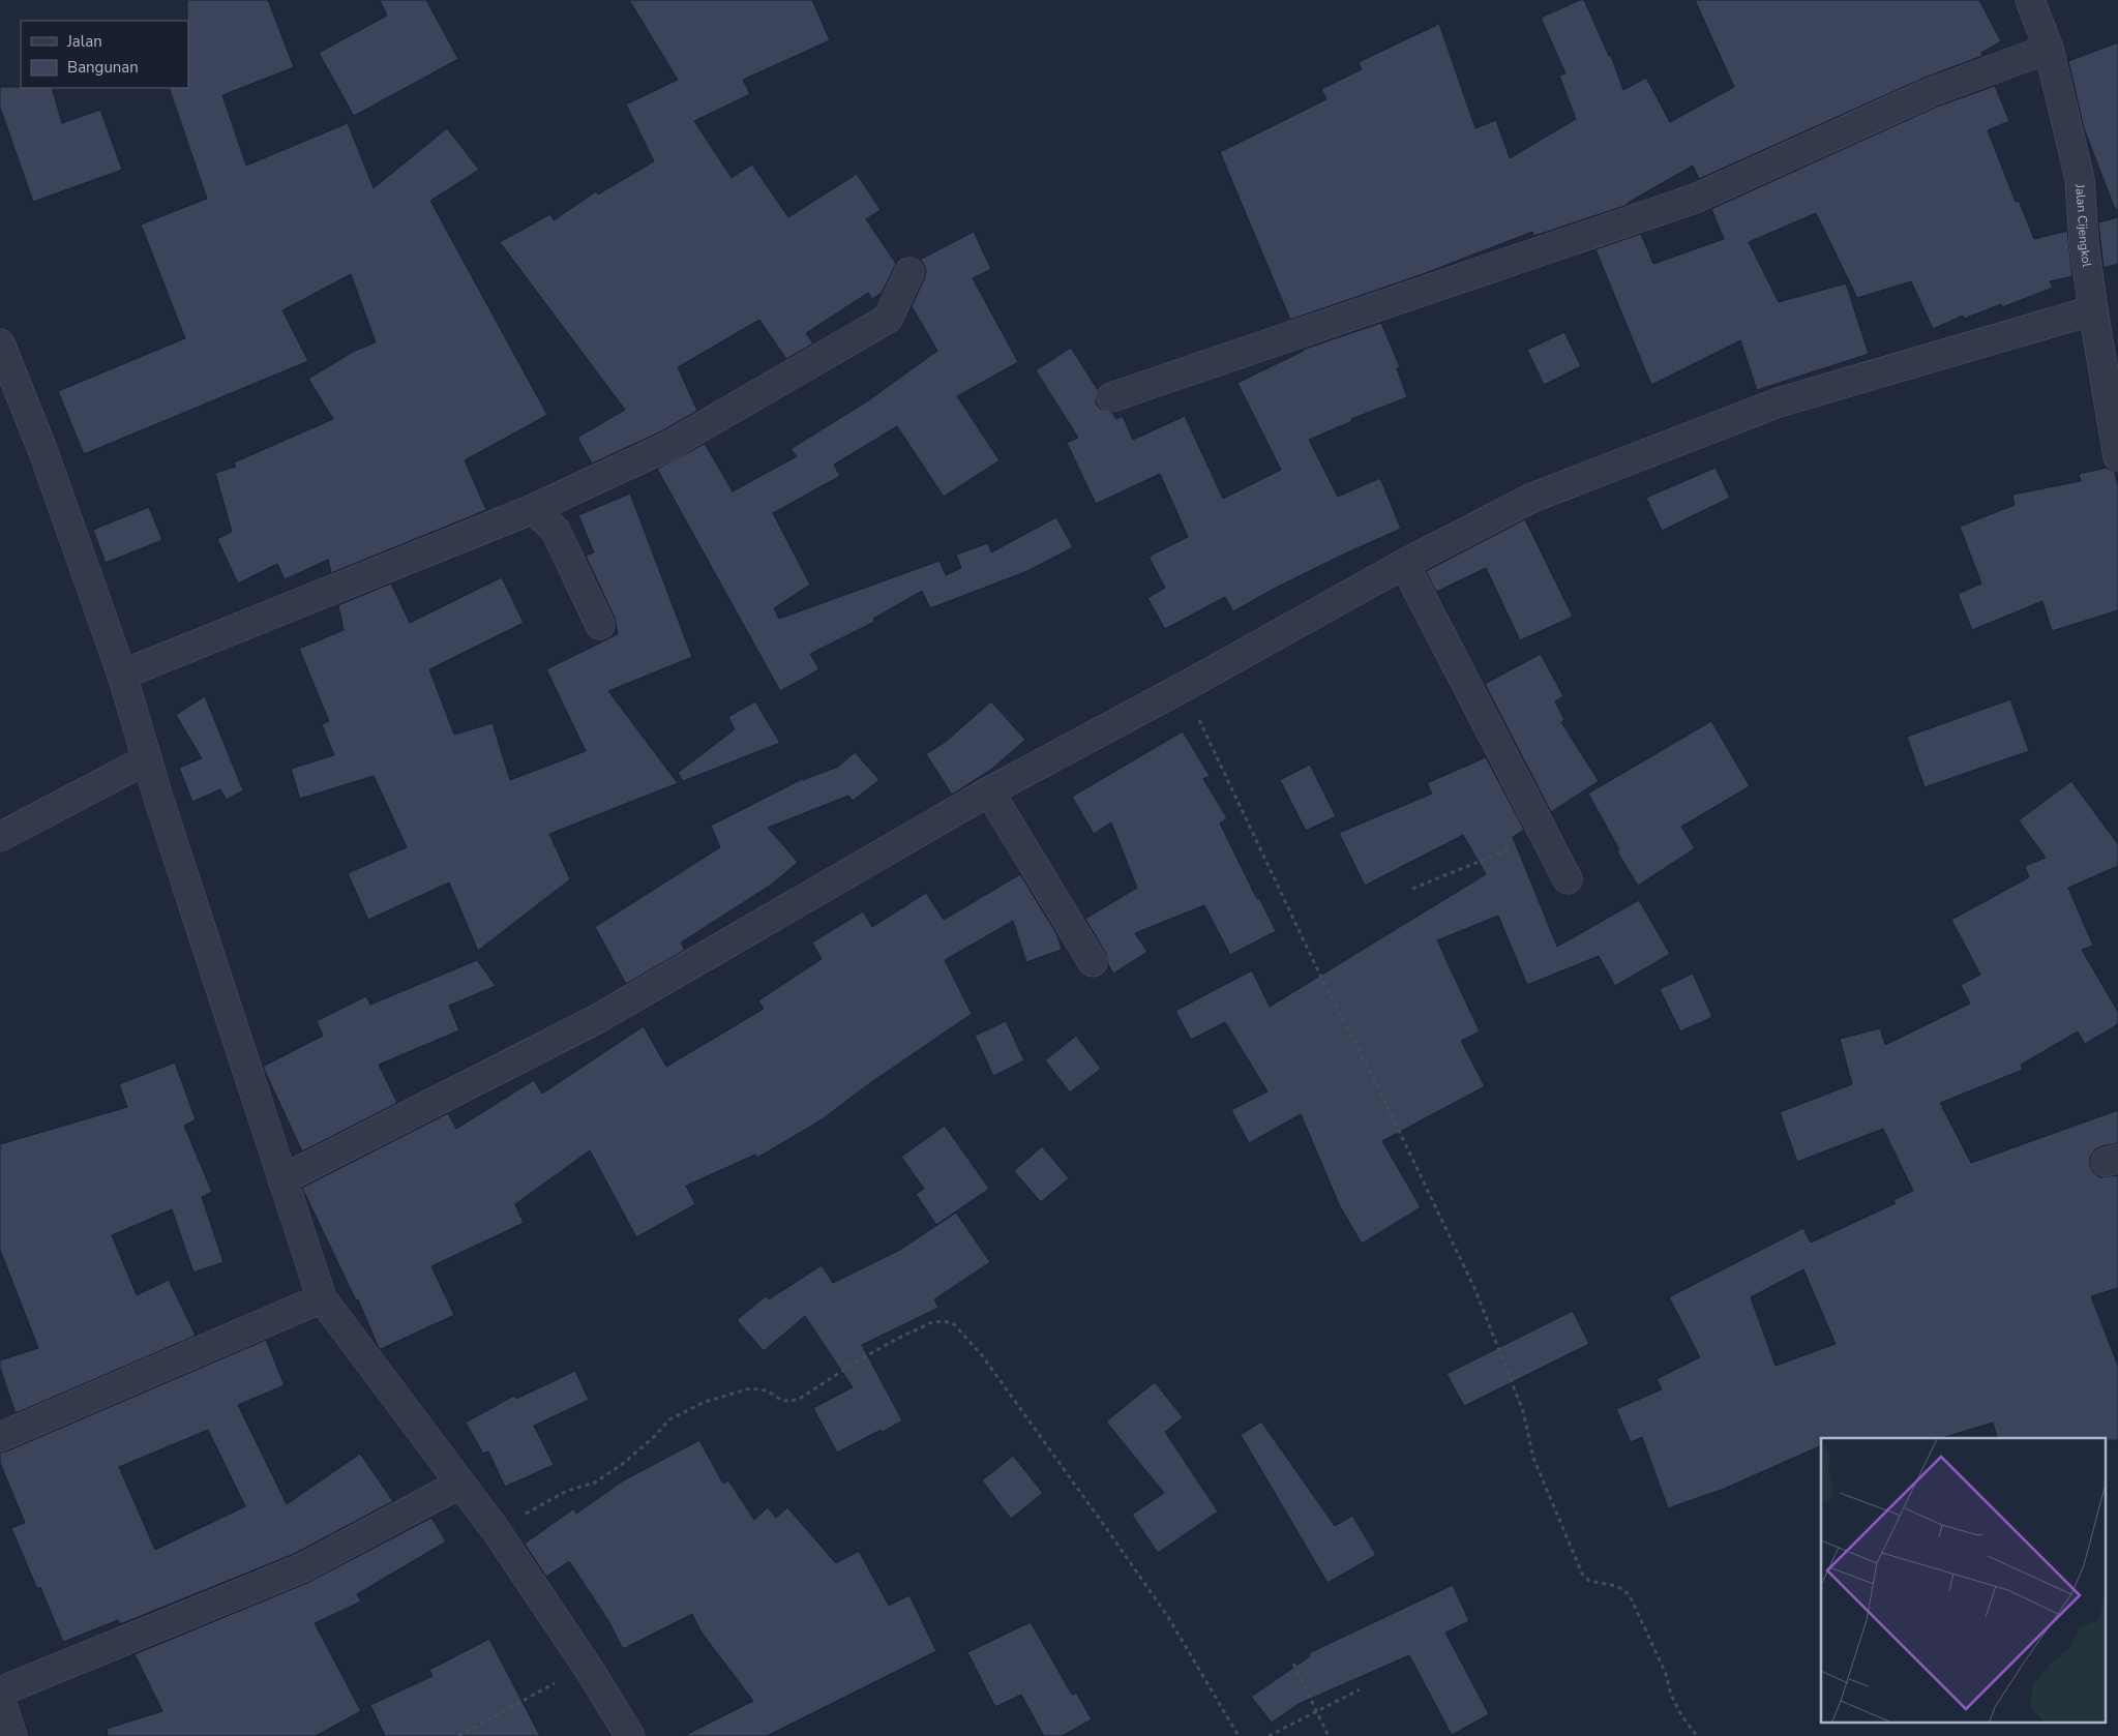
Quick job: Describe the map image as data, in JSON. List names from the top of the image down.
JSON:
{
  "streets": {
    "street": ["Jalan Cijengkol"]
  },
  "legend": ["Jalan", "Bangunan"]
}
